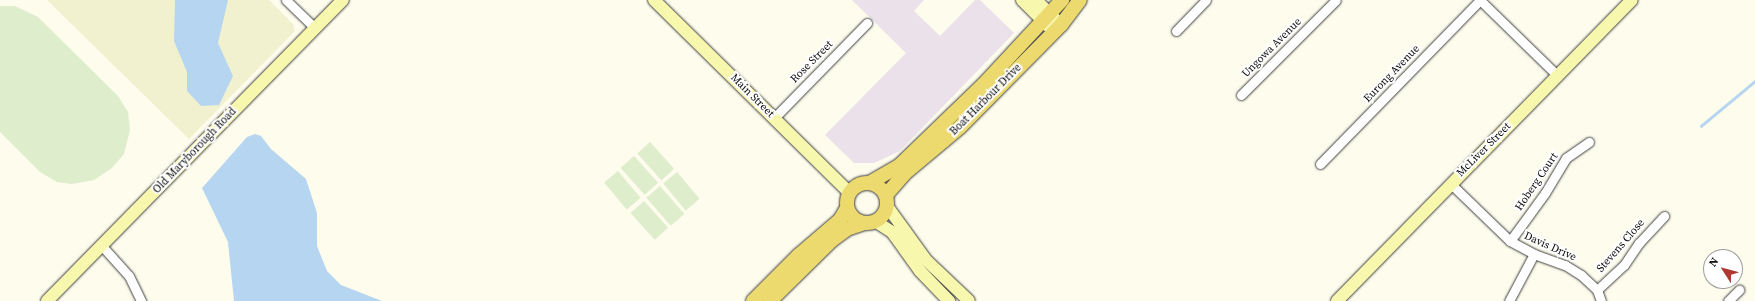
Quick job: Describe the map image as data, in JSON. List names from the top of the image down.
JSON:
{
  "streets": {
    "main road": ["Boat Harbour Drive"],
    "street": [
      "Ungowa Avenue",
      "Rose Street",
      "Eurong Avenue",
      "Main Street",
      "McLiver Street",
      "Old Maryborough Road",
      "Hoberg Court",
      "Stevens Close",
      "Davis Drive"
    ]
  },
  "crossings": [
    ["Rose Street", "Main Street"],
    ["Main Street", "Boat Harbour Drive"],
    ["McLiver Street", "Davis Drive"],
    ["Hoberg Court", "Davis Drive"],
    ["Stevens Close", "Davis Drive"]
  ],
  "north": "top left"
}
